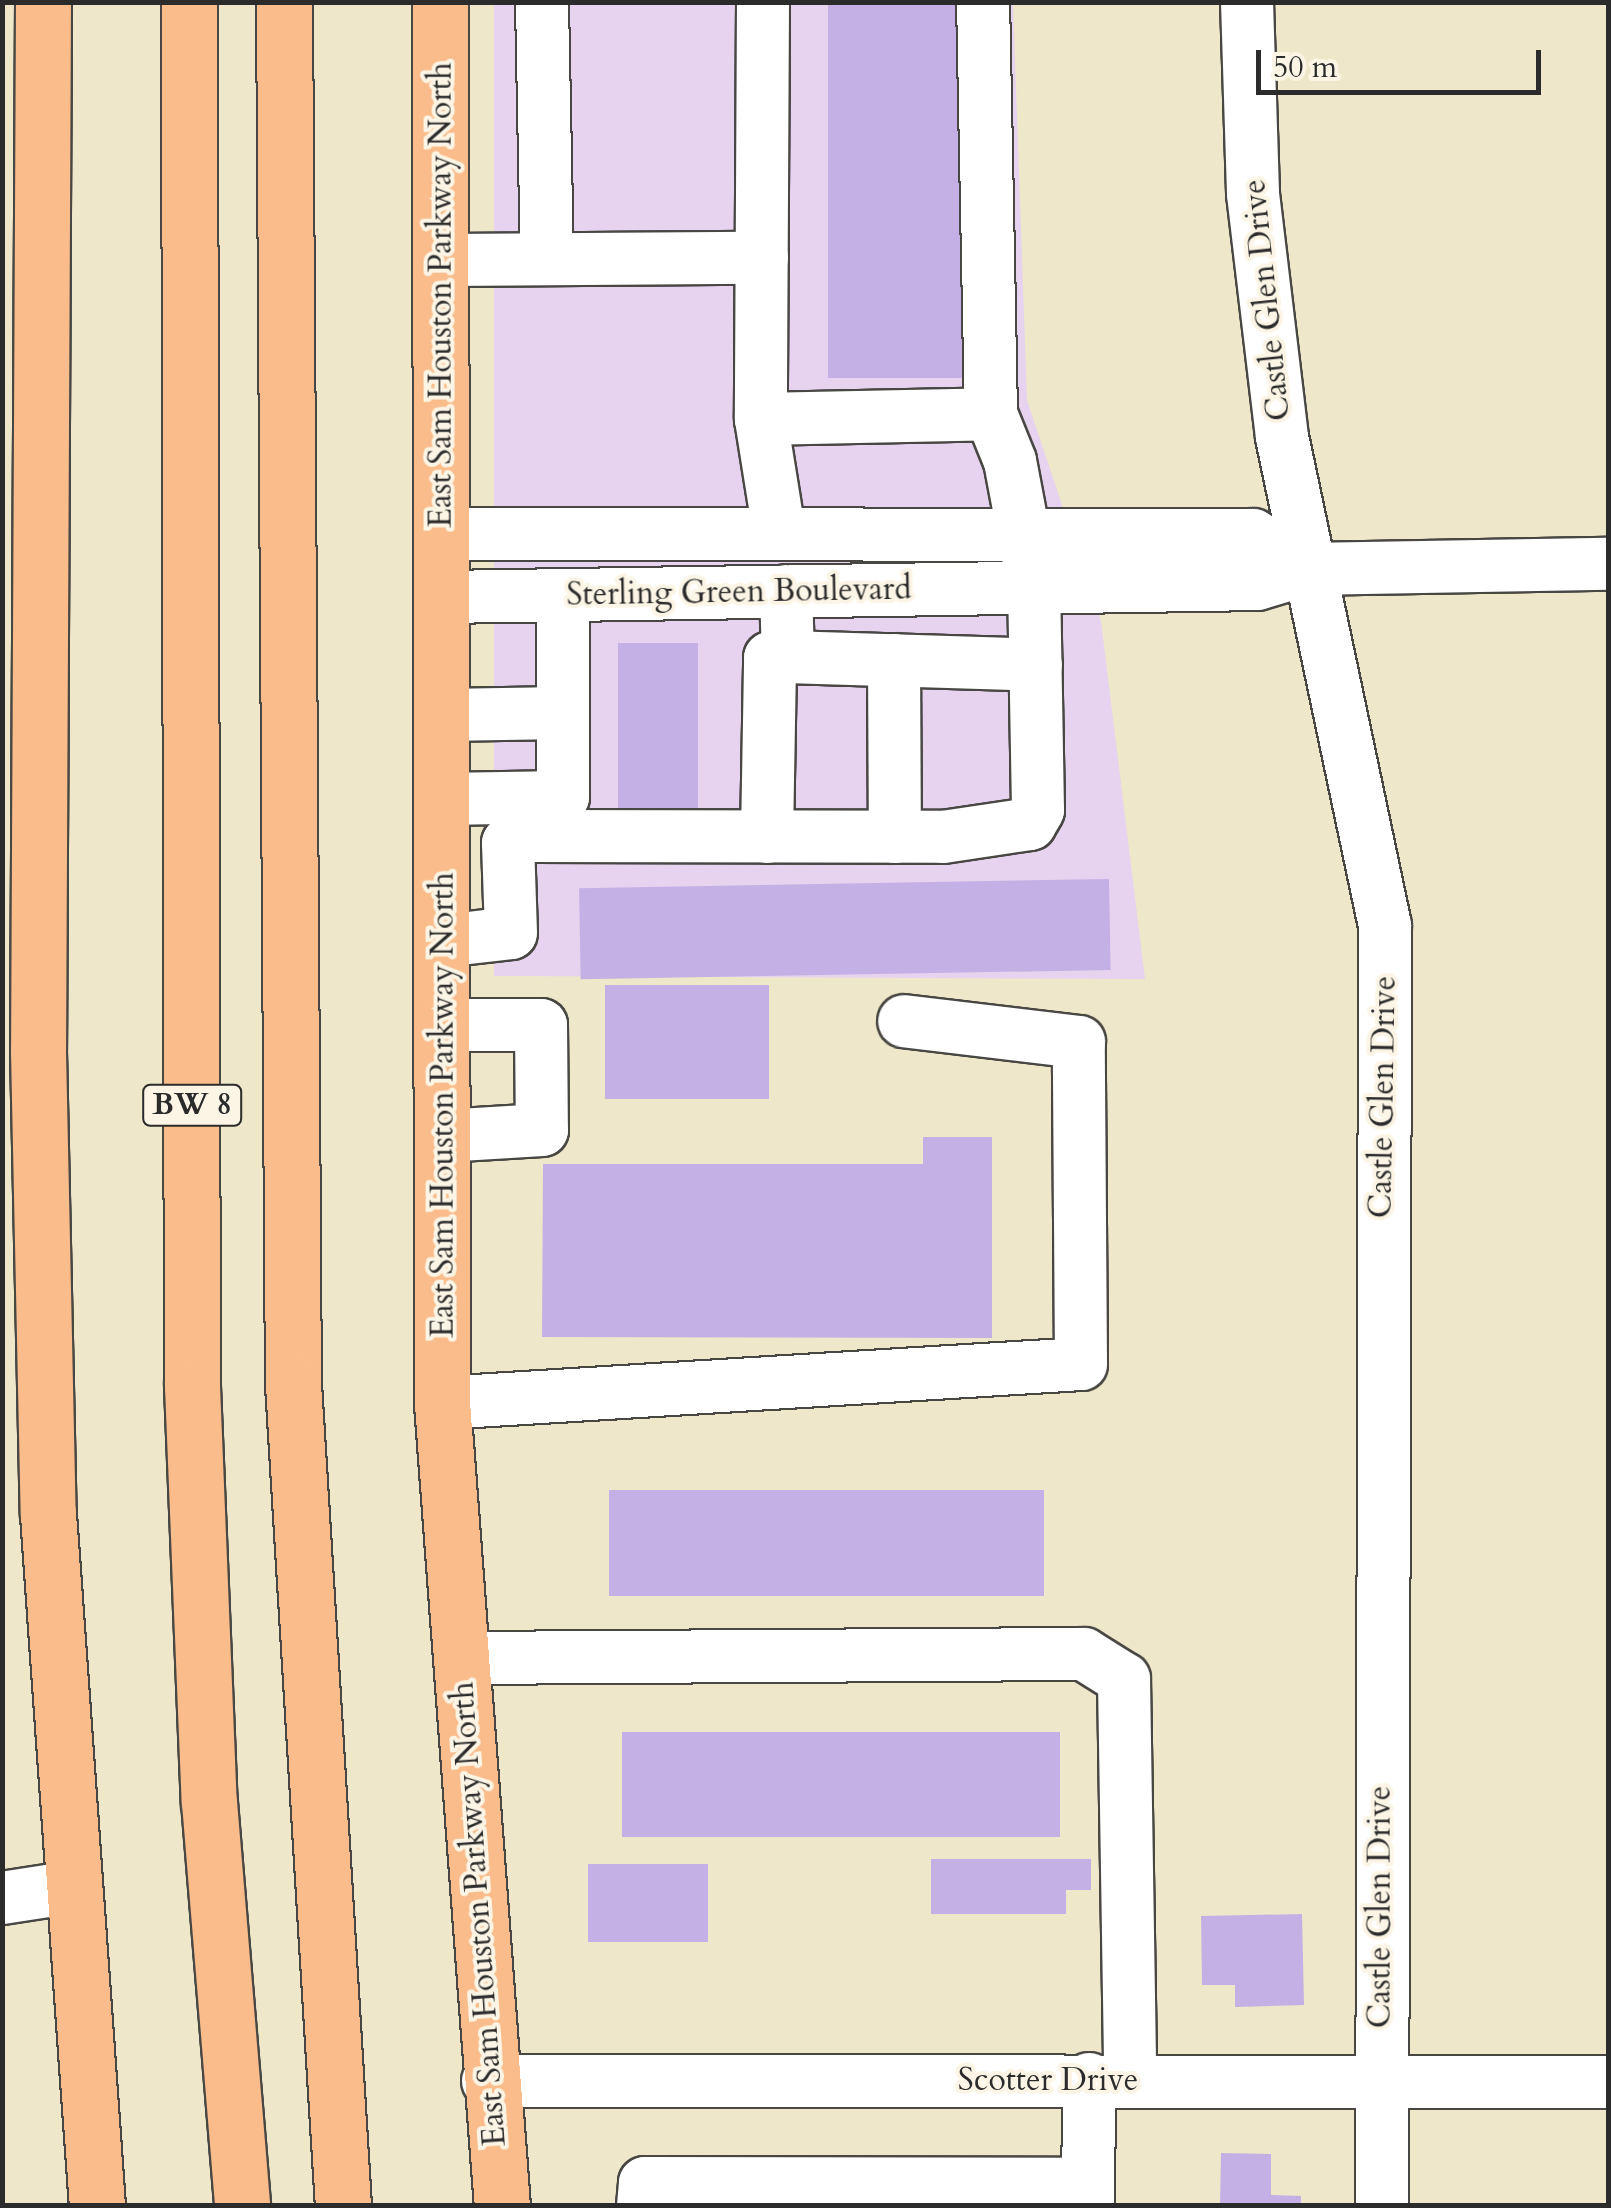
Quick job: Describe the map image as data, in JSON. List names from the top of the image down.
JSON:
{
  "streets": {
    "main road": ["East Sam Houston Parkway North", "BW 8"],
    "street": ["Castle Glen Drive", "Sterling Green Boulevard", "Scotter Drive"]
  },
  "crossings": [
    ["East Sam Houston Parkway North", "Sterling Green Boulevard"],
    ["East Sam Houston Parkway North", "Scotter Drive"],
    ["Castle Glen Drive", "Sterling Green Boulevard"],
    ["Castle Glen Drive", "Scotter Drive"]
  ],
  "scale_bar": "50 m"
}
